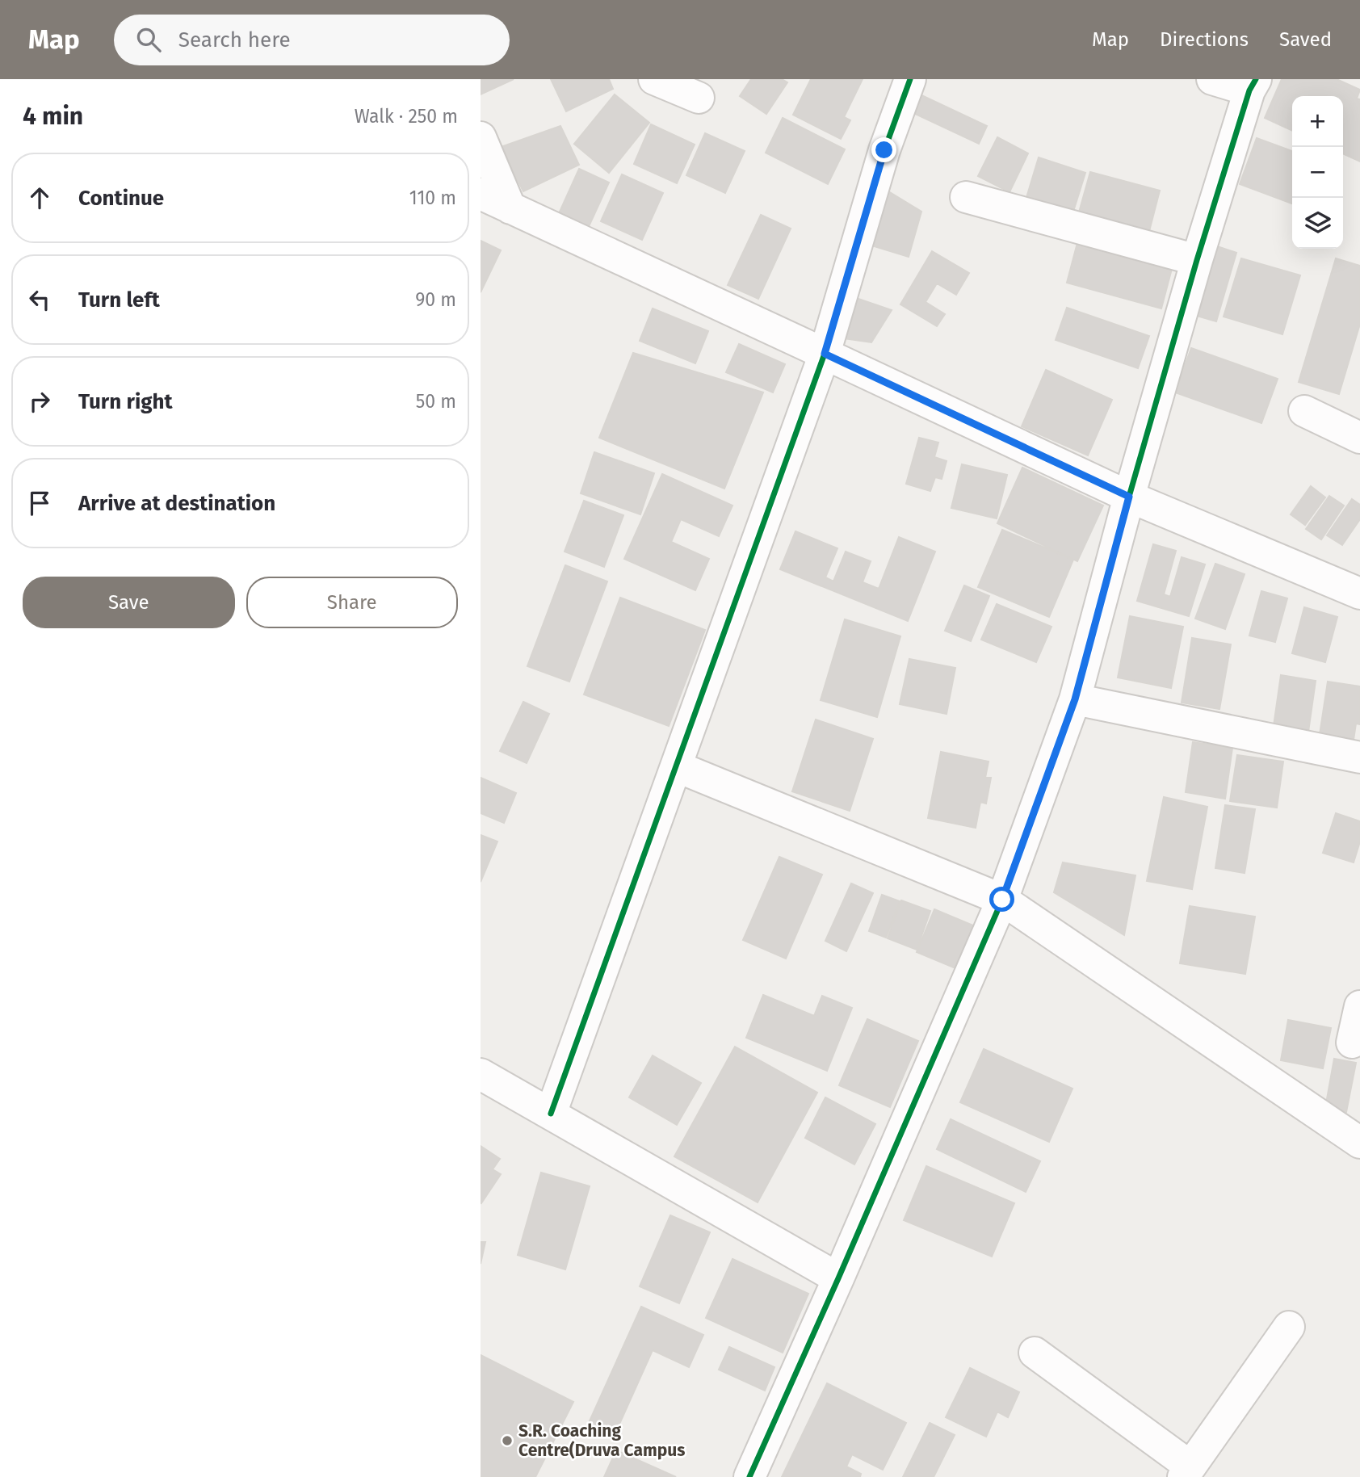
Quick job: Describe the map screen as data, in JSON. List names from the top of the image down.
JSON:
{
  "places": ["S.R. Coaching Centre(Druva Campus"],
  "page": {
    "header": "Map",
    "search": "Search here",
    "nav": ["Map", "Directions", "Saved"],
    "heading": ["4 min", "Walk · 250 m"],
    "map_buttons": ["+", "−"],
    "list": [
      ["Continue", "110 m"],
      ["Turn left", "90 m"],
      ["Turn right", "50 m"],
      "Arrive at destination"
    ],
    "buttons": ["Save", "Share"]
  }
}
